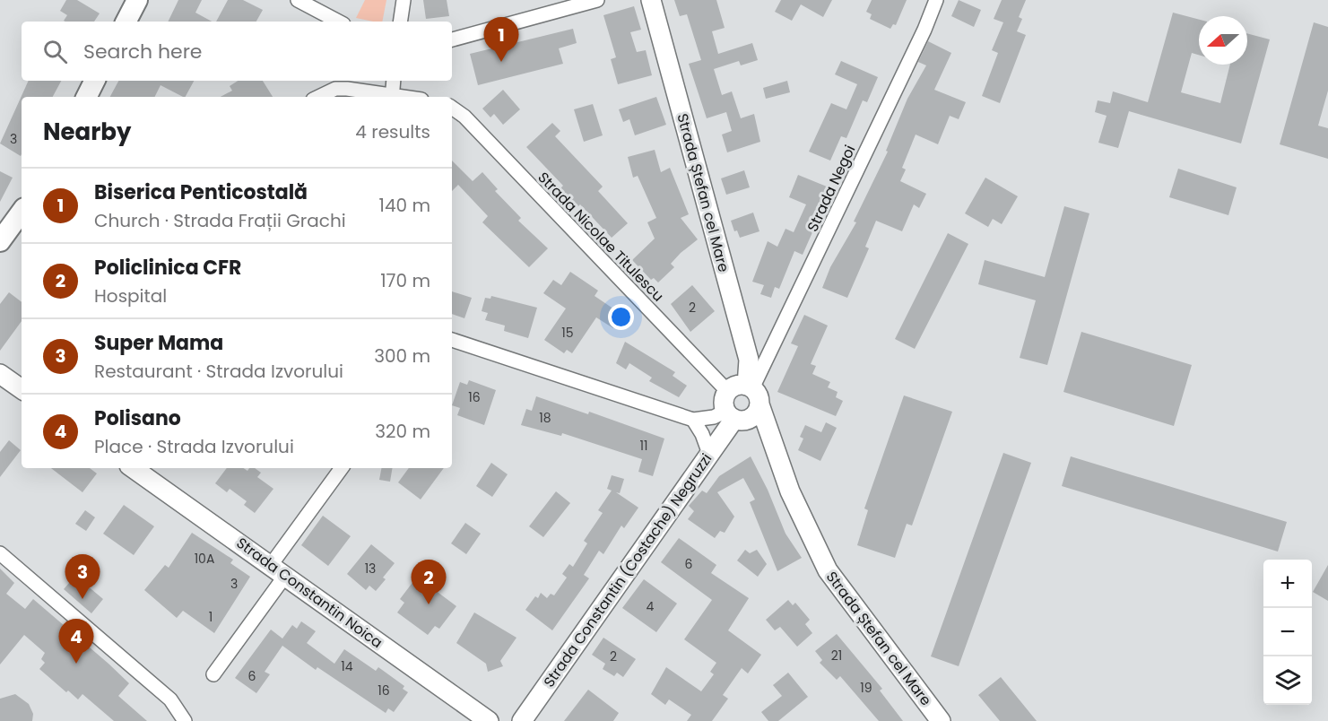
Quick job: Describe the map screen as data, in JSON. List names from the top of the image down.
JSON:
{
  "streets": {
    "main road": ["Strada Ștefan cel Mare", "Strada Constantin (Costache) Negruzzi", "Strada Constantin Noica"],
    "street": ["Strada Negoi", "Strada Nicolae Titulescu"]
  },
  "crossings": [
    ["Strada Negoi", "Strada Ștefan cel Mare"],
    ["Strada Negoi", "Strada Nicolae Titulescu"],
    ["Strada Negoi", "Strada Constantin (Costache) Negruzzi"],
    ["Strada Ștefan cel Mare", "Strada Nicolae Titulescu"],
    ["Strada Ștefan cel Mare", "Strada Constantin (Costache) Negruzzi"],
    ["Strada Nicolae Titulescu", "Strada Constantin (Costache) Negruzzi"]
  ],
  "house_numbers": [
    "3",
    "2",
    "15",
    "16",
    "18",
    "11",
    "10A",
    "6",
    "13",
    "3",
    "4",
    "1",
    "21",
    "2",
    "14",
    "6",
    "19",
    "16"
  ],
  "north": "left",
  "page": {
    "pins": [
      "1",
      "3",
      "2",
      "4"
    ],
    "search": "Search here",
    "heading": ["Nearby", "4 results"],
    "list": [
      {
        "mark": "1",
        "name": "Biserica Penticostală",
        "note": "Church · Strada Frații Grachi",
        "value": "140 m"
      },
      {
        "mark": "2",
        "name": "Policlinica CFR",
        "note": "Hospital",
        "value": "170 m"
      },
      {
        "mark": "3",
        "name": "Super Mama",
        "note": "Restaurant · Strada Izvorului",
        "value": "300 m"
      },
      {
        "mark": "4",
        "name": "Polisano",
        "note": "Place · Strada Izvorului",
        "value": "320 m"
      }
    ],
    "map_buttons": ["+", "−"]
  }
}
